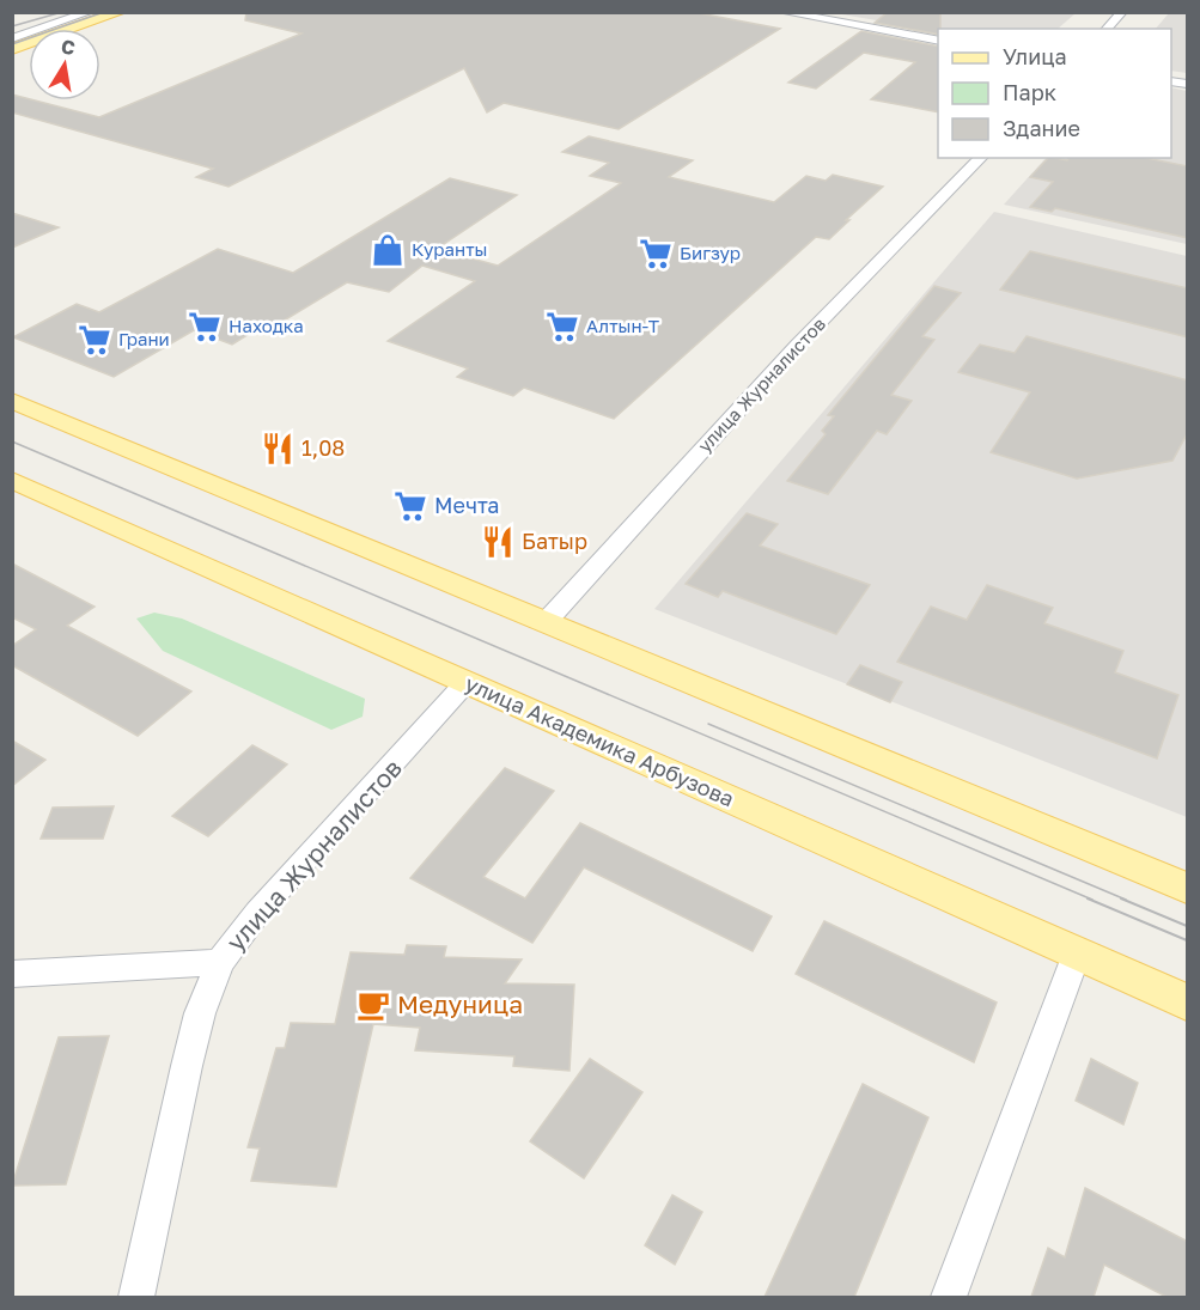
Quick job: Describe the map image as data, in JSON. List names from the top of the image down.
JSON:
{
  "streets": {
    "main road": ["улица Академика Арбузова"],
    "street": ["улица Журналистов"]
  },
  "crossings": [
    ["улица Журналистов", "улица Академика Арбузова"]
  ],
  "places": {
    "shop": ["Куранты"],
    "supermarket": [
      "Бигзур",
      "Находка",
      "Алтын-Т",
      "Грани",
      "Мечта"
    ],
    "restaurant": ["1,08", "Батыр"],
    "cafe": ["Медуница"]
  },
  "legend": ["Улица", "Парк", "Здание"],
  "north": "top"
}
